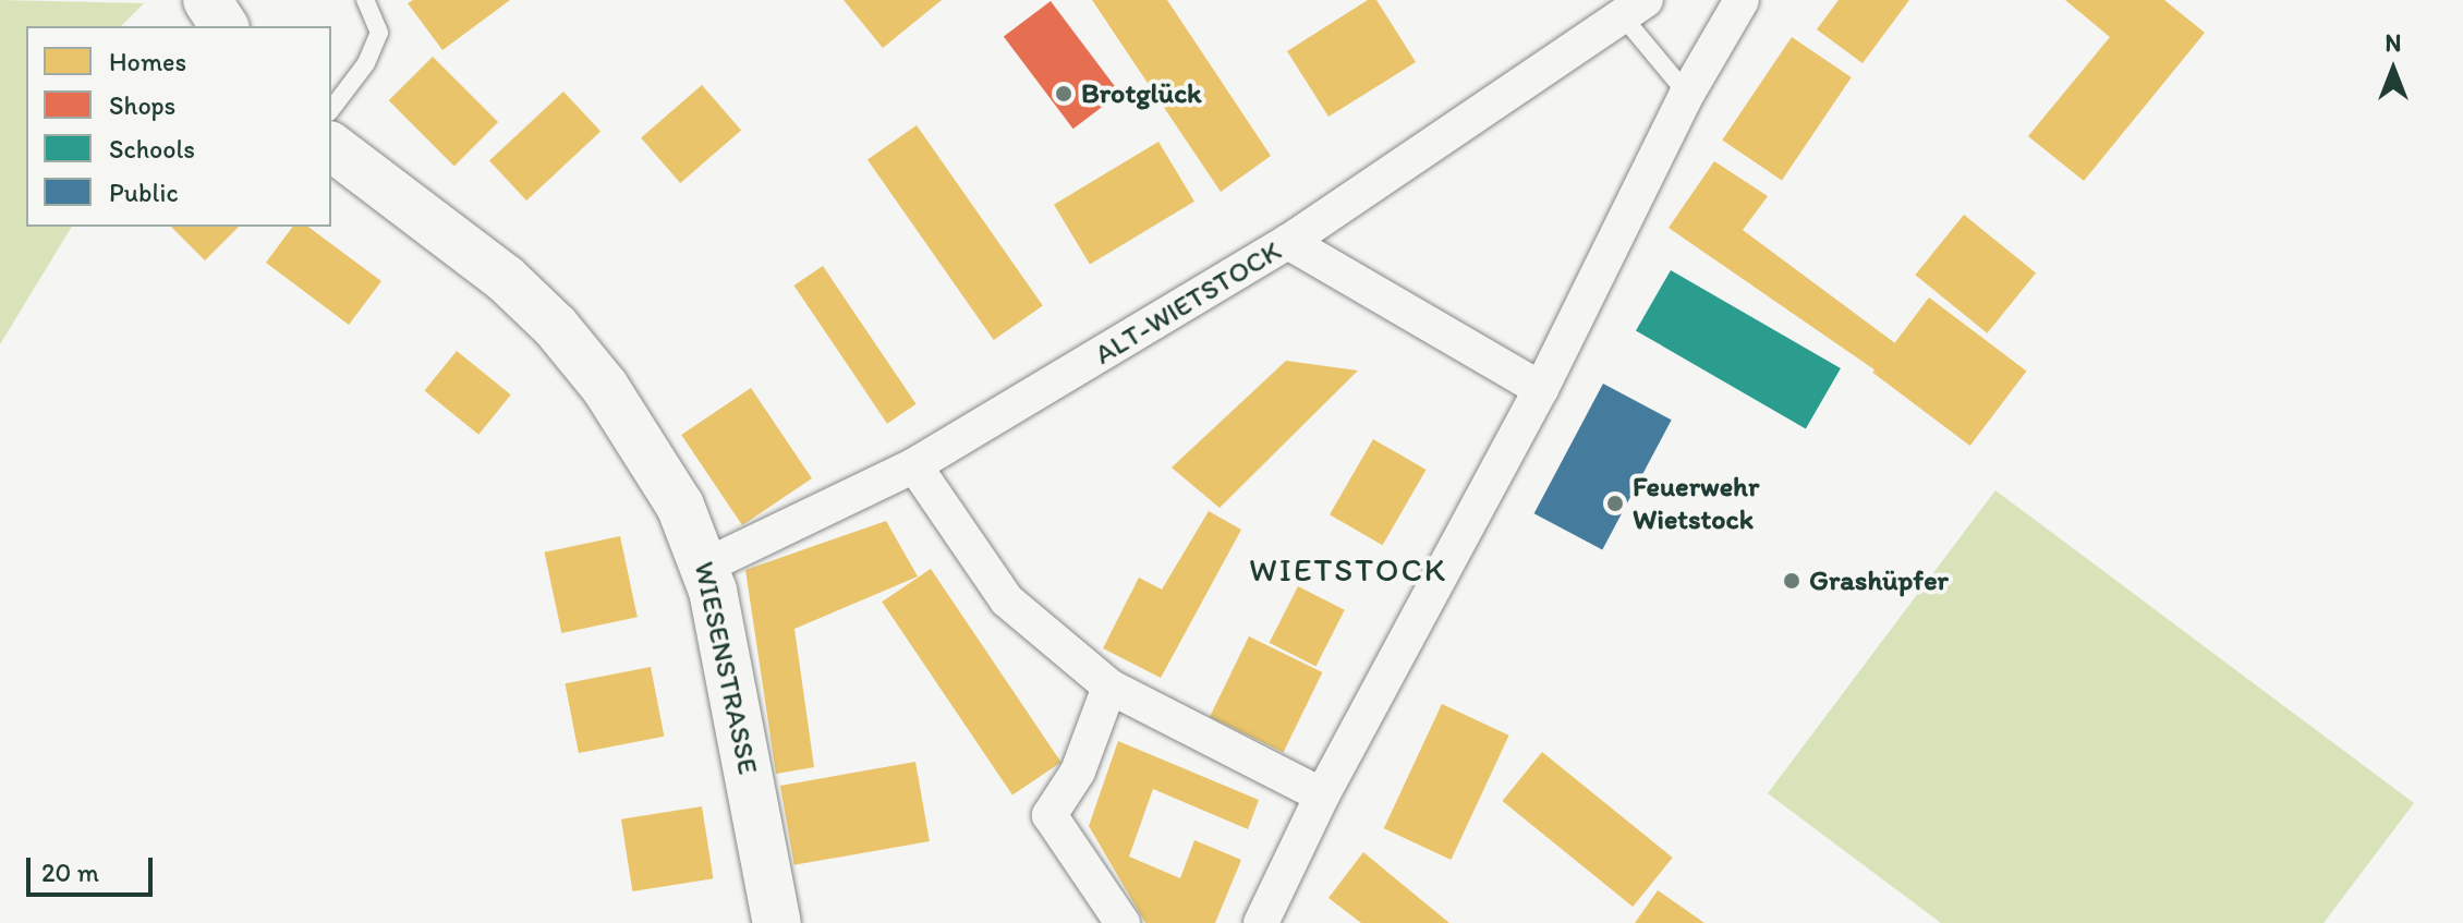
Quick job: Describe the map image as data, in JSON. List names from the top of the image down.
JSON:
{
  "streets": {
    "main road": ["WIESENSTRASSE"],
    "street": ["ALT-WIETSTOCK"]
  },
  "crossings": [
    ["ALT-WIETSTOCK", "WIESENSTRASSE"]
  ],
  "districts": ["WIETSTOCK"],
  "places": ["Brotglück", "Feuerwehr Wietstock", "Grashüpfer"],
  "legend": [
    "Homes",
    "Shops",
    "Schools",
    "Public"
  ],
  "scale_bar": "20 m",
  "north": "top"
}
